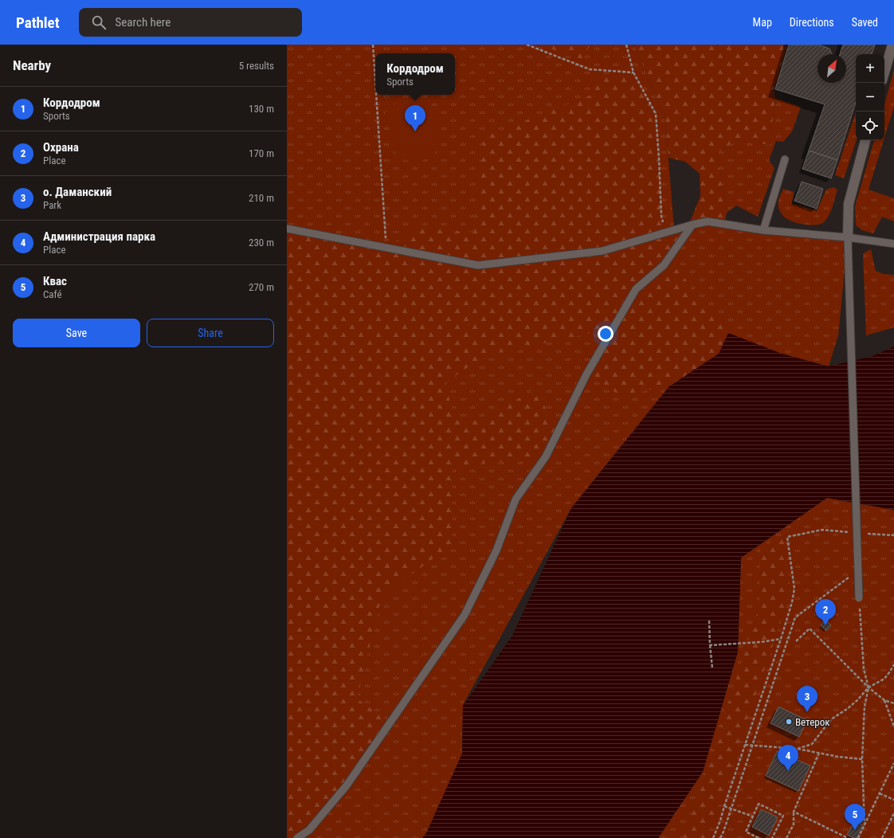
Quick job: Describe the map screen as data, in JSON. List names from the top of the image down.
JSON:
{
  "places": ["Ветерок"],
  "north": "top right",
  "page": {
    "header": "Pathlet",
    "search": "Search here",
    "nav": ["Map", "Directions", "Saved"],
    "heading": ["Nearby", "5 results"],
    "popup": ["Кордодром", "Sports"],
    "map_buttons": ["+", "−"],
    "list": [
      {
        "mark": "1",
        "name": "Кордодром",
        "note": "Sports",
        "value": "130 m"
      },
      {
        "mark": "2",
        "name": "Охрана",
        "note": "Place",
        "value": "170 m"
      },
      {
        "mark": "3",
        "name": "о. Даманский",
        "note": "Park",
        "value": "210 m"
      },
      {
        "mark": "4",
        "name": "Администрация парка",
        "note": "Place",
        "value": "230 m"
      },
      {
        "mark": "5",
        "name": "Квас",
        "note": "Café",
        "value": "270 m"
      }
    ],
    "pins": [
      "1",
      "2",
      "3",
      "4",
      "5"
    ],
    "buttons": ["Save", "Share"]
  }
}
